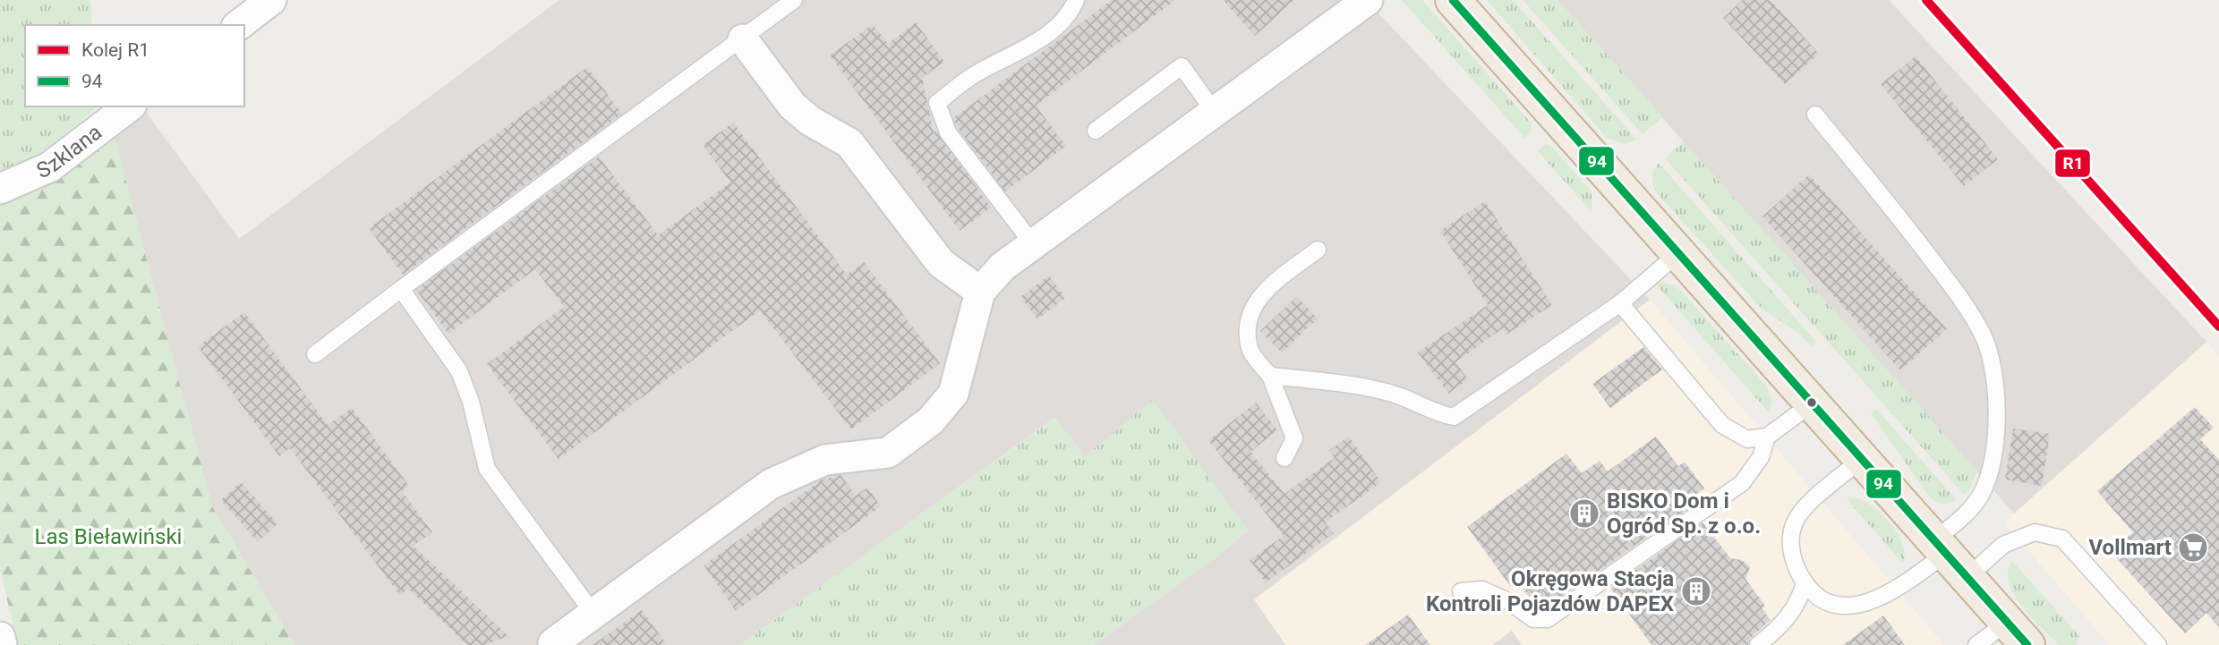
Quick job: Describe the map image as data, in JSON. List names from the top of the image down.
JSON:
{
  "streets": {
    "street": ["Szklana"]
  },
  "parks": ["Las Bieławiński"],
  "places": {
    "building": ["BISKO Dom i Ogród Sp. z o.o.", "Okręgowa Stacja Kontroli Pojazdów DAPEX"],
    "supermarket": ["Vollmart"]
  },
  "lines": ["rail line R1", "transit line 94"],
  "legend": ["Kolej R1", "94"]
}
